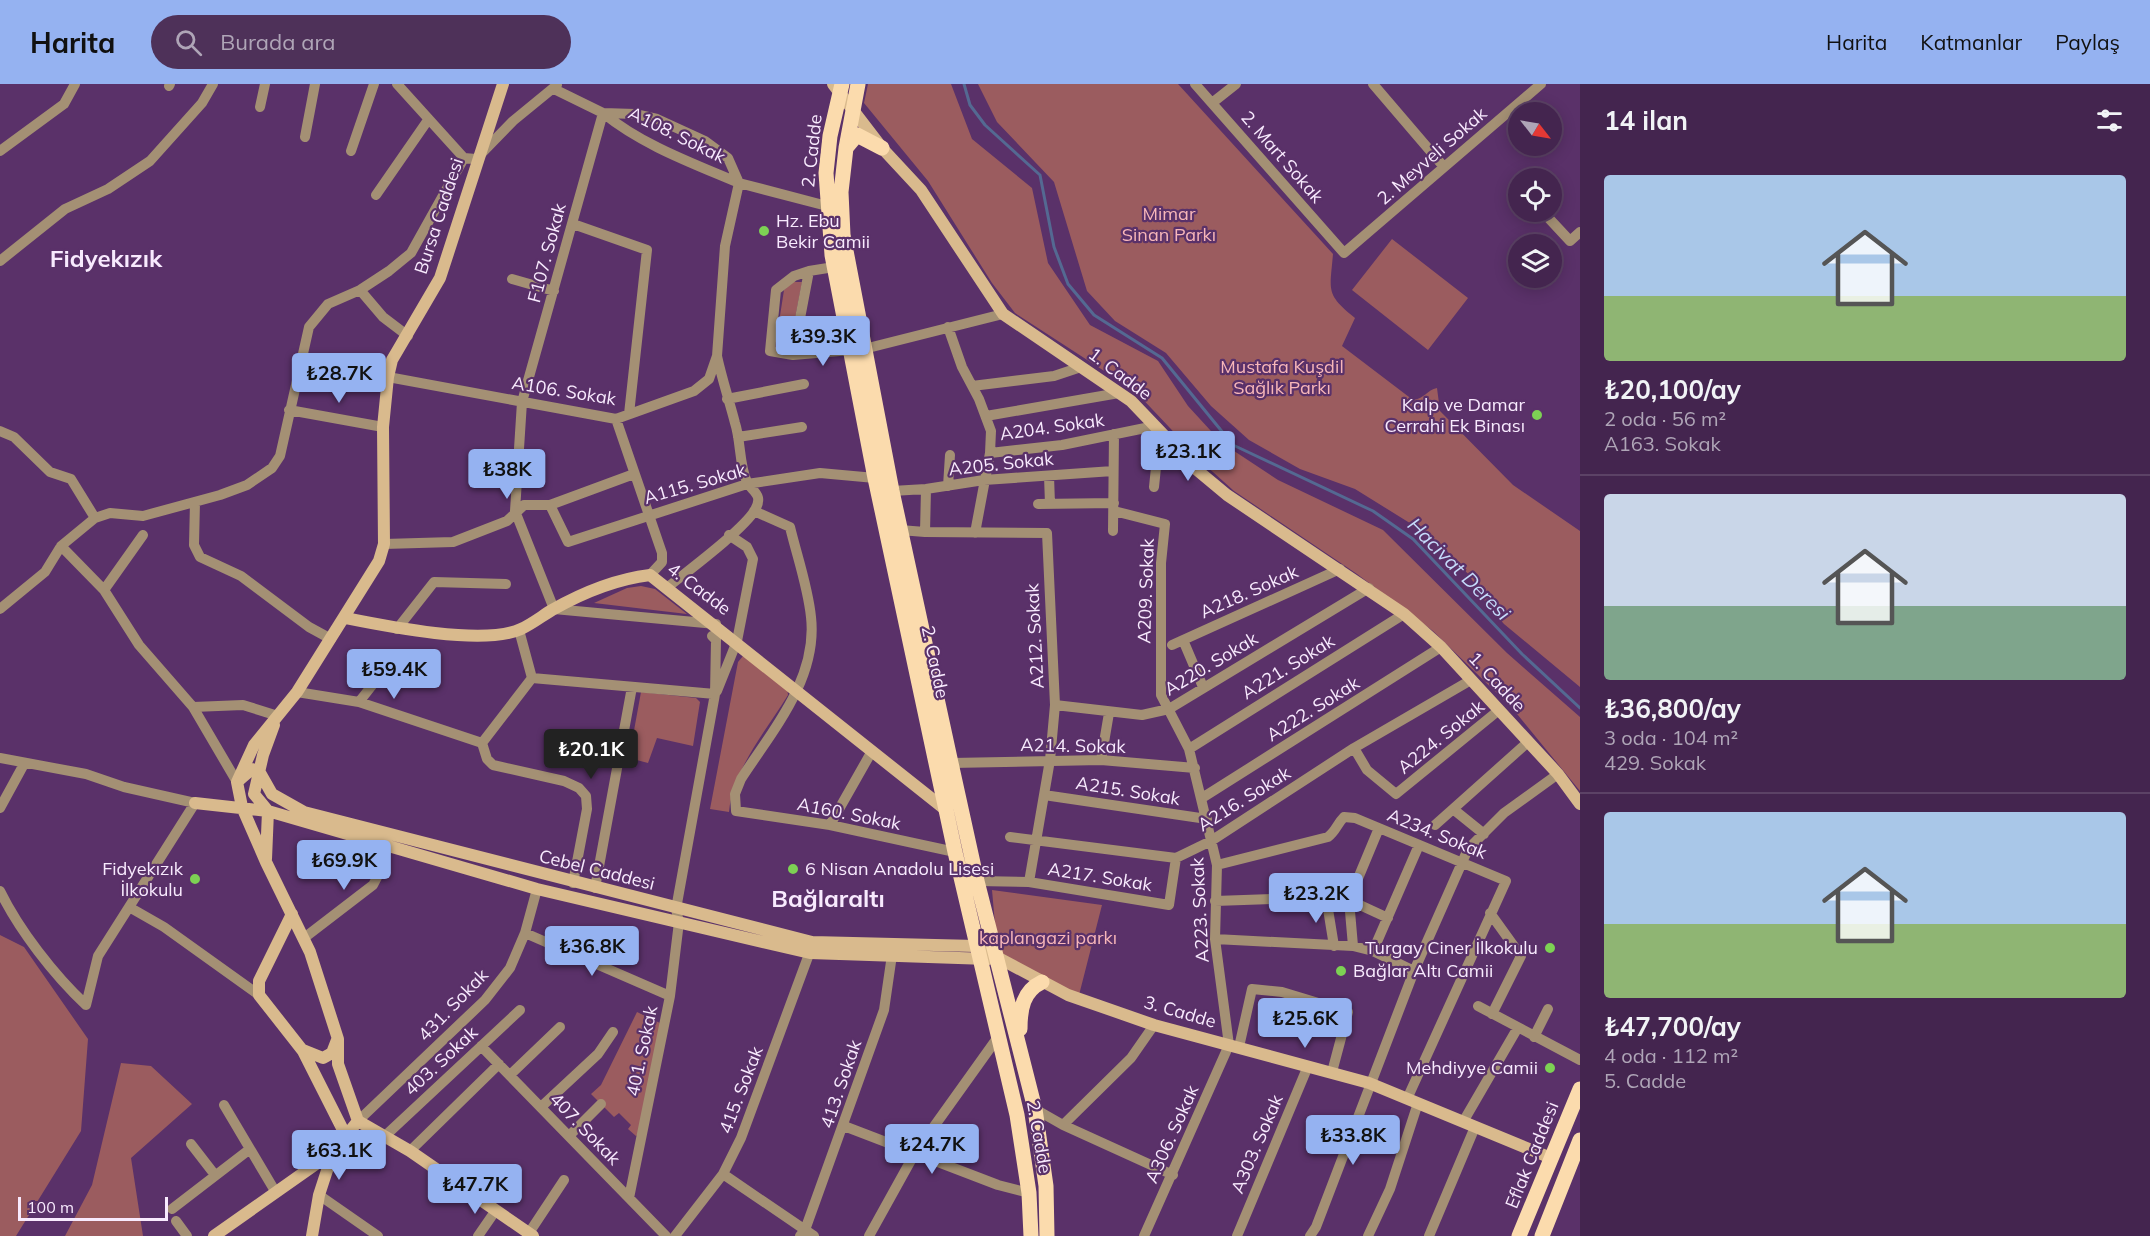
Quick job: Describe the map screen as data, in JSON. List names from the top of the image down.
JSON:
{
  "streets": {
    "main road": [
      "2. Cadde",
      "Bursa Caddesi",
      "1. Cadde",
      "4. Cadde",
      "Cebel Caddesi",
      "3. Cadde",
      "Eflak Caddesi"
    ],
    "street": [
      "A108. Sokak",
      "2. Meyveli Sokak",
      "2. Mart Sokak",
      "F107. Sokak",
      "A106. Sokak",
      "A204. Sokak",
      "A205. Sokak",
      "A115. Sokak",
      "A209. Sokak",
      "A218. Sokak",
      "A212. Sokak",
      "A220. Sokak",
      "A221. Sokak",
      "A222. Sokak",
      "A224. Sokak",
      "A214. Sokak",
      "A215. Sokak",
      "A216. Sokak",
      "A160. Sokak",
      "A234. Sokak",
      "A217. Sokak",
      "A223. Sokak",
      "431. Sokak",
      "401. Sokak",
      "403. Sokak",
      "413. Sokak",
      "415. Sokak",
      "407. Sokak",
      "A306. Sokak",
      "A303. Sokak"
    ]
  },
  "crossings": [
    ["A108. Sokak", "2. Cadde"],
    ["A108. Sokak", "F107. Sokak"],
    ["A108. Sokak", "A106. Sokak"],
    ["2. Cadde", "1. Cadde"],
    ["2. Cadde", "A205. Sokak"],
    ["2. Cadde", "A115. Sokak"],
    ["2. Cadde", "4. Cadde"],
    ["2. Cadde", "A212. Sokak"],
    ["2. Cadde", "A214. Sokak"],
    ["2. Cadde", "A160. Sokak"],
    ["2. Cadde", "Cebel Caddesi"],
    ["2. Cadde", "A217. Sokak"],
    ["2. Cadde", "3. Cadde"],
    ["2. Meyveli Sokak", "2. Mart Sokak"],
    ["Bursa Caddesi", "A106. Sokak"],
    ["Bursa Caddesi", "4. Cadde"],
    ["F107. Sokak", "A106. Sokak"],
    ["1. Cadde", "A204. Sokak"],
    ["1. Cadde", "A218. Sokak"],
    ["1. Cadde", "A220. Sokak"],
    ["1. Cadde", "A221. Sokak"],
    ["1. Cadde", "A222. Sokak"],
    ["1. Cadde", "A224. Sokak"],
    ["1. Cadde", "A216. Sokak"],
    ["4. Cadde", "A160. Sokak"],
    ["A209. Sokak", "A220. Sokak"],
    ["A209. Sokak", "A223. Sokak"],
    ["A212. Sokak", "A220. Sokak"],
    ["A212. Sokak", "A214. Sokak"],
    ["A212. Sokak", "A215. Sokak"],
    ["A212. Sokak", "A217. Sokak"],
    ["A220. Sokak", "A223. Sokak"],
    ["A221. Sokak", "A223. Sokak"],
    ["A222. Sokak", "A223. Sokak"],
    ["A224. Sokak", "A216. Sokak"],
    ["A214. Sokak", "A223. Sokak"],
    ["A215. Sokak", "A223. Sokak"],
    ["A216. Sokak", "A217. Sokak"],
    ["A216. Sokak", "A223. Sokak"],
    ["A234. Sokak", "A223. Sokak"],
    ["Cebel Caddesi", "431. Sokak"],
    ["Cebel Caddesi", "3. Cadde"],
    ["Cebel Caddesi", "401. Sokak"],
    ["Cebel Caddesi", "413. Sokak"],
    ["Cebel Caddesi", "415. Sokak"],
    ["A223. Sokak", "3. Cadde"],
    ["A223. Sokak", "A306. Sokak"],
    ["3. Cadde", "A306. Sokak"],
    ["3. Cadde", "A303. Sokak"],
    ["3. Cadde", "Eflak Caddesi"],
    ["401. Sokak", "407. Sokak"],
    ["403. Sokak", "407. Sokak"]
  ],
  "districts": ["Fidyekızık", "Bağlaraltı"],
  "water": ["Hacivat Deresi"],
  "parks": ["Mimar Sinan Parkı", "Mustafa Kuşdil Sağlık Parkı", "kaplangazi parkı"],
  "places": [
    "Hz. Ebu Bekir Camii",
    "Kalp ve Damar Cerrahi Ek Binası",
    "6 Nisan Anadolu Lisesi",
    "Fidyekızık İlkokulu",
    "Turgay Ciner İlkokulu",
    "Bağlar Altı Camii",
    "Mehdiyye Camii"
  ],
  "scale_bar": "100 m",
  "north": "bottom right",
  "page": {
    "header": "Harita",
    "search": "Burada ara",
    "nav": ["Harita", "Katmanlar", "Paylaş"],
    "heading": "14 ilan",
    "list": [
      {
        "name": "₺20,100/ay",
        "note": "2 oda · 56 m² · A163. Sokak"
      },
      {
        "name": "₺36,800/ay",
        "note": "3 oda · 104 m² · 429. Sokak"
      },
      {
        "name": "₺47,700/ay",
        "note": "4 oda · 112 m² · 5. Cadde"
      }
    ],
    "price": [
      "₺39.3K",
      "₺28.7K",
      "₺23.1K",
      "₺38K",
      "₺59.4K",
      "₺20.1K",
      "₺69.9K",
      "₺23.2K",
      "₺36.8K",
      "₺25.6K",
      "₺33.8K",
      "₺24.7K",
      "₺63.1K",
      "₺47.7K"
    ],
    "scale": "100 m"
  }
}
